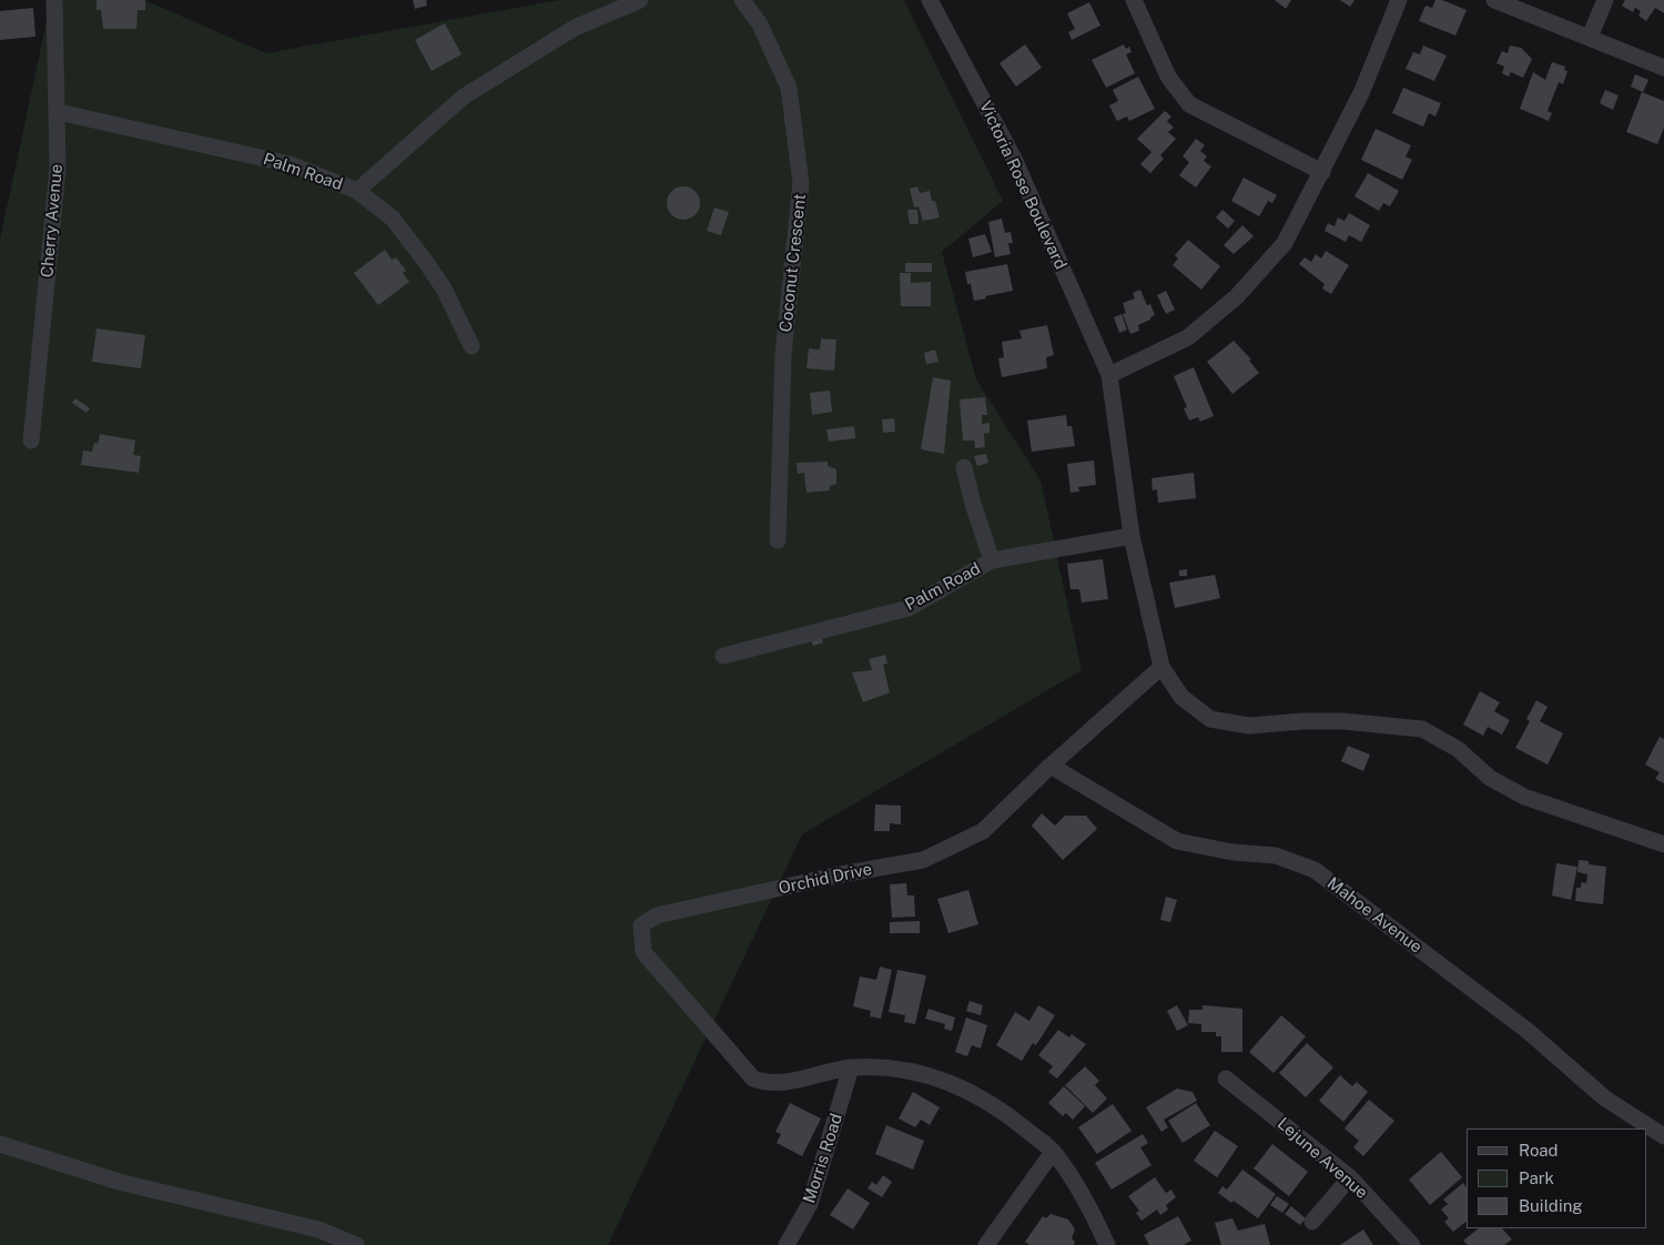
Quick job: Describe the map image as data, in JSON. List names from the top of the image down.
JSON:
{
  "streets": {
    "street": [
      "Palm Road",
      "Victoria Rose Boulevard",
      "Cherry Avenue",
      "Coconut Crescent",
      "Orchid Drive",
      "Mahoe Avenue",
      "Morris Road",
      "Lejune Avenue"
    ]
  },
  "crossings": [
    ["Palm Road", "Victoria Rose Boulevard"],
    ["Palm Road", "Cherry Avenue"],
    ["Victoria Rose Boulevard", "Orchid Drive"],
    ["Orchid Drive", "Mahoe Avenue"],
    ["Orchid Drive", "Morris Road"]
  ],
  "legend": ["Road", "Park", "Building"]
}
